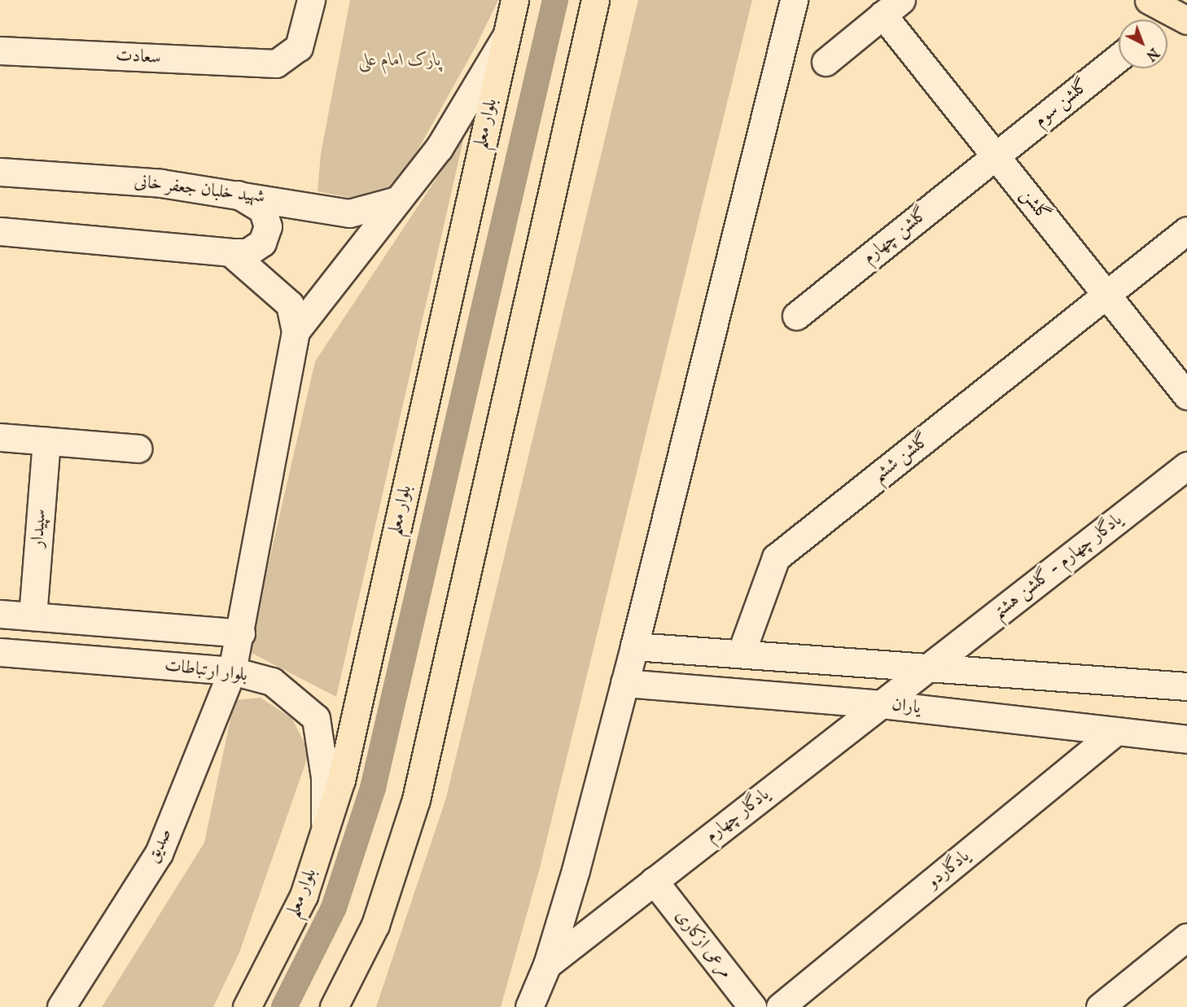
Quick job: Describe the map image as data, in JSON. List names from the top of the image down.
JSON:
{
  "streets": {
    "main road": ["بلوار معلم"],
    "street": [
      "سعادت",
      "گلشن سوم",
      "شهید خلبان جعفر خانی",
      "گلشن",
      "گلشن چهارم",
      "گلشن ششم",
      "سپیدار",
      "یادگار چهارم - گلشن هشتم",
      "بلوار ارتباطات",
      "یاران",
      "یادگار چهارم",
      "صدیق",
      "یادگار‌دو",
      "مرعی ازکاری"
    ]
  },
  "crossings": [
    ["گلشن سوم", "گلشن"],
    ["گلشن سوم", "گلشن چهارم"],
    ["بلوار معلم", "بلوار ارتباطات"],
    ["گلشن", "گلشن چهارم"],
    ["گلشن", "گلشن ششم"],
    ["یادگار چهارم - گلشن هشتم", "یادگار چهارم"],
    ["بلوار ارتباطات", "صدیق"],
    ["یاران", "یادگار چهارم"],
    ["یاران", "یادگار‌دو"],
    ["یادگار چهارم", "مرعی ازکاری"]
  ],
  "parks": ["پارک امام علی"],
  "north": "bottom right"
}
